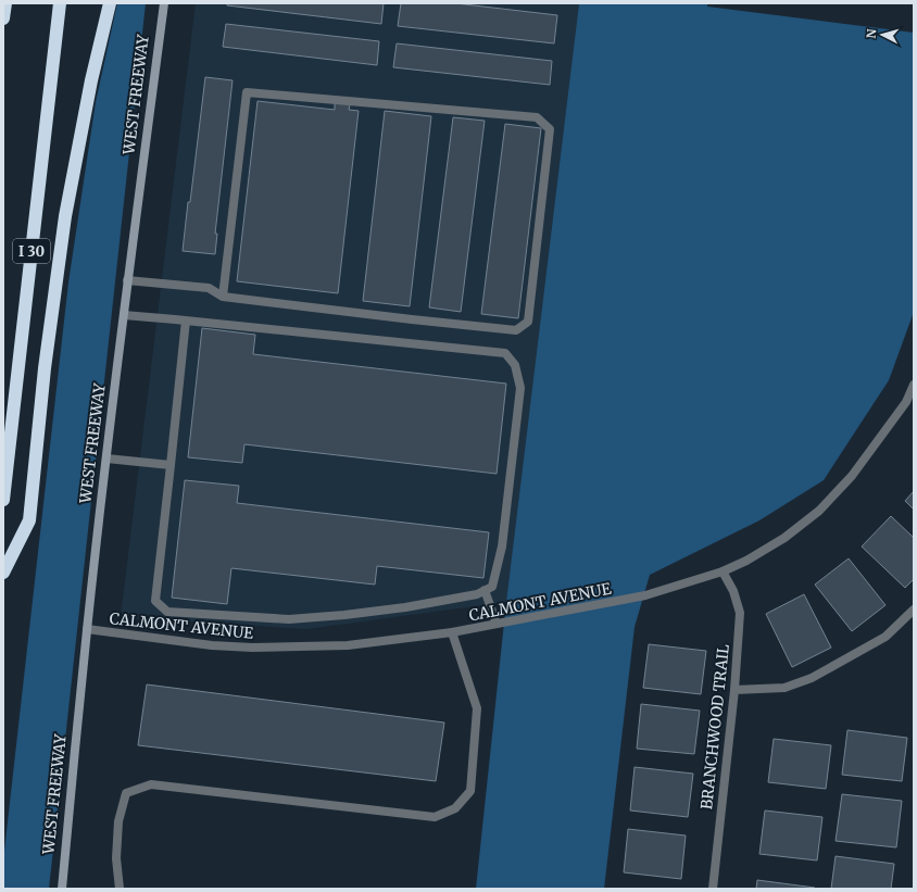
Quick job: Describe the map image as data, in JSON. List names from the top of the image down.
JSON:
{
  "streets": {
    "highway": ["I 30"],
    "main road": ["WEST FREEWAY"],
    "street": ["CALMONT AVENUE", "BRANCHWOOD TRAIL"]
  },
  "crossings": [
    ["WEST FREEWAY", "CALMONT AVENUE"],
    ["CALMONT AVENUE", "BRANCHWOOD TRAIL"]
  ],
  "north": "left"
}
